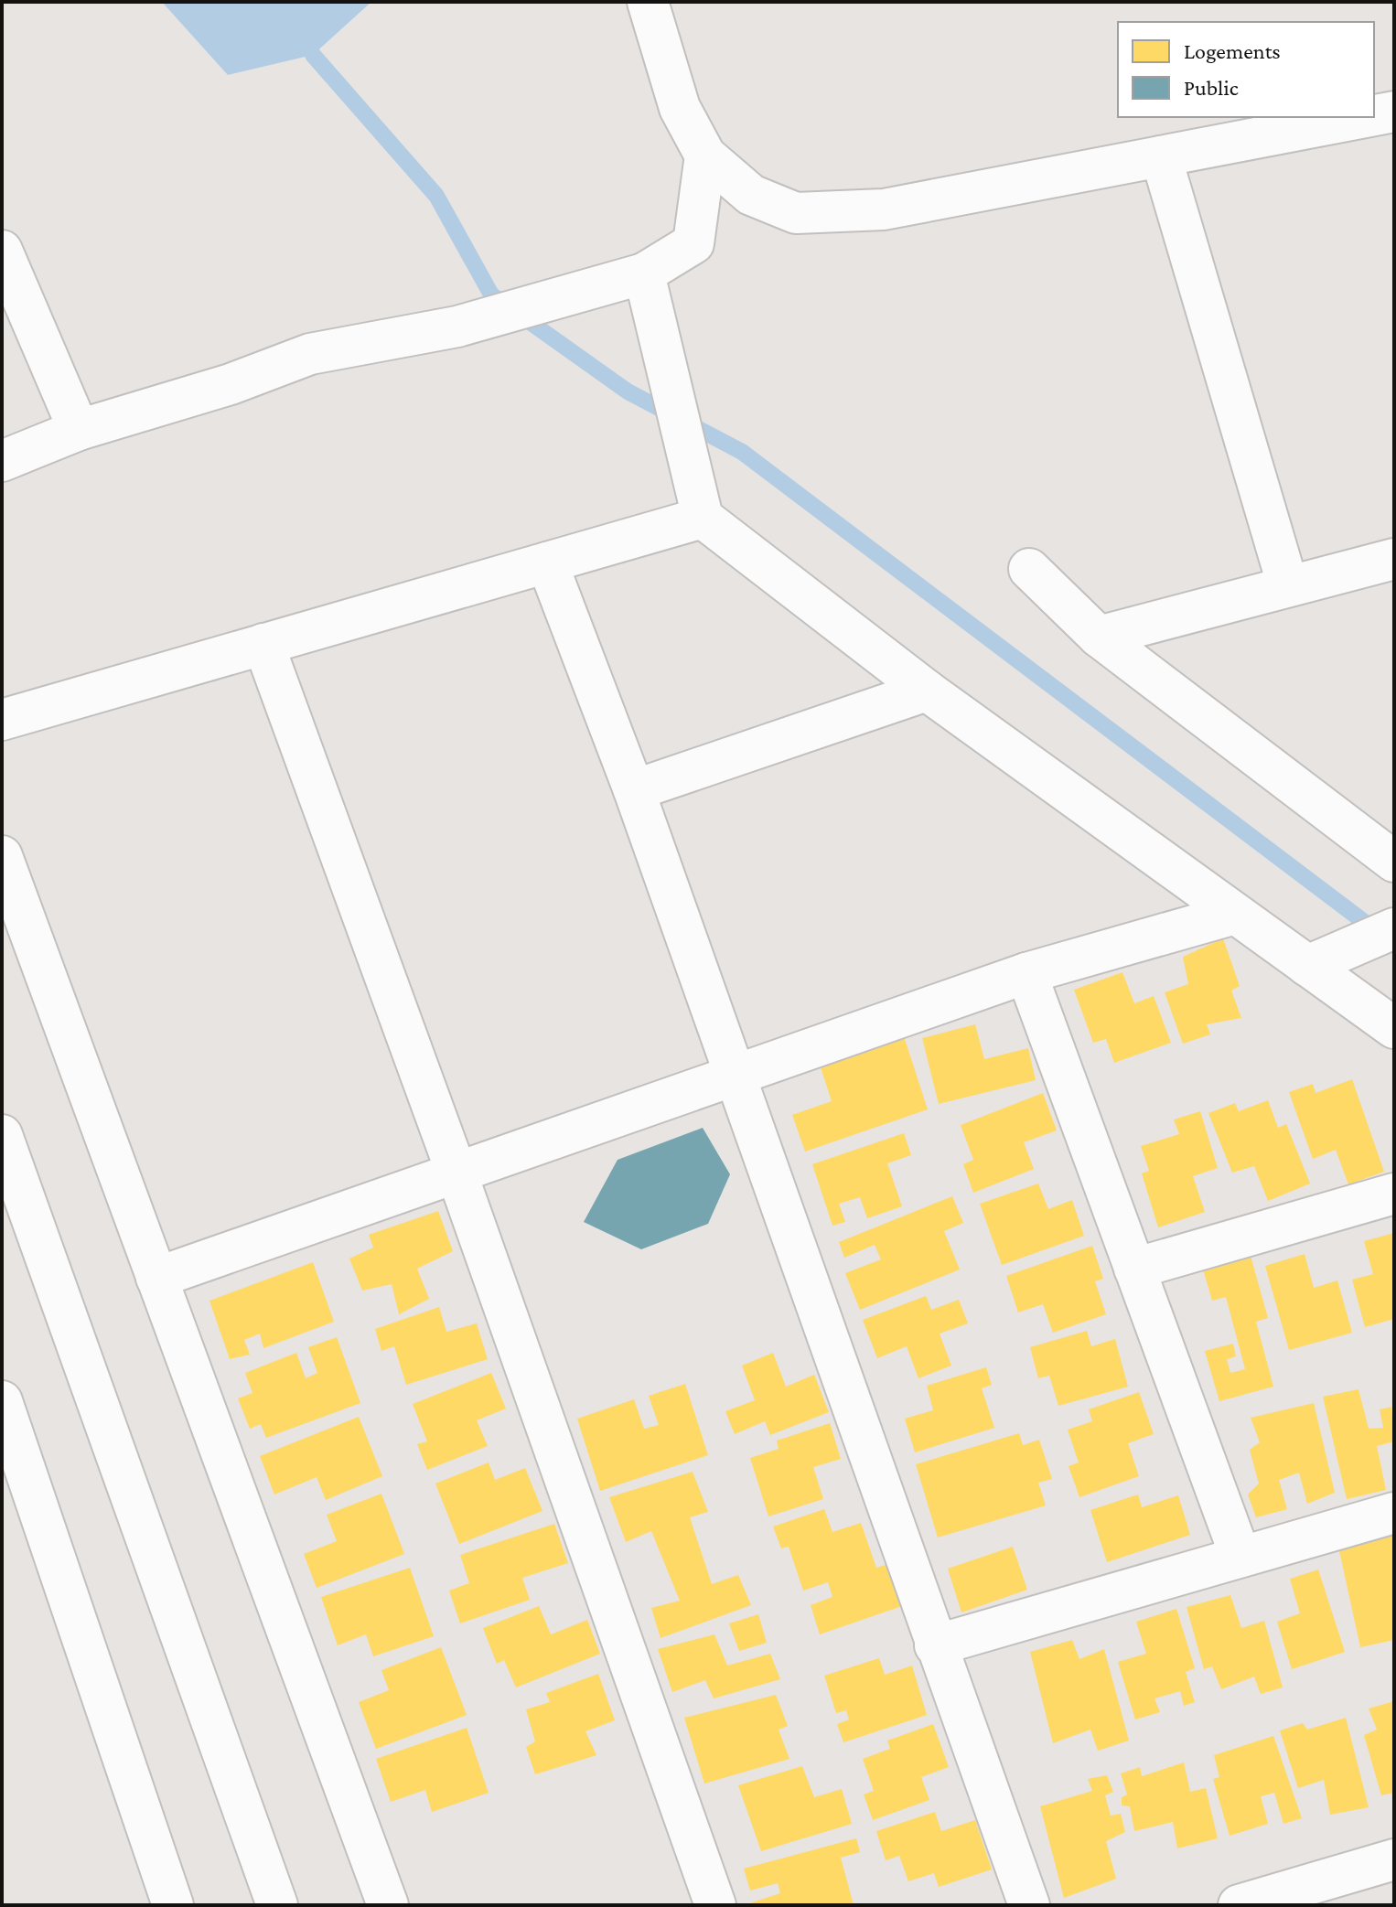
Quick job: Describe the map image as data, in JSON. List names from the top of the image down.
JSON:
{
  "legend": ["Logements", "Public"]
}
